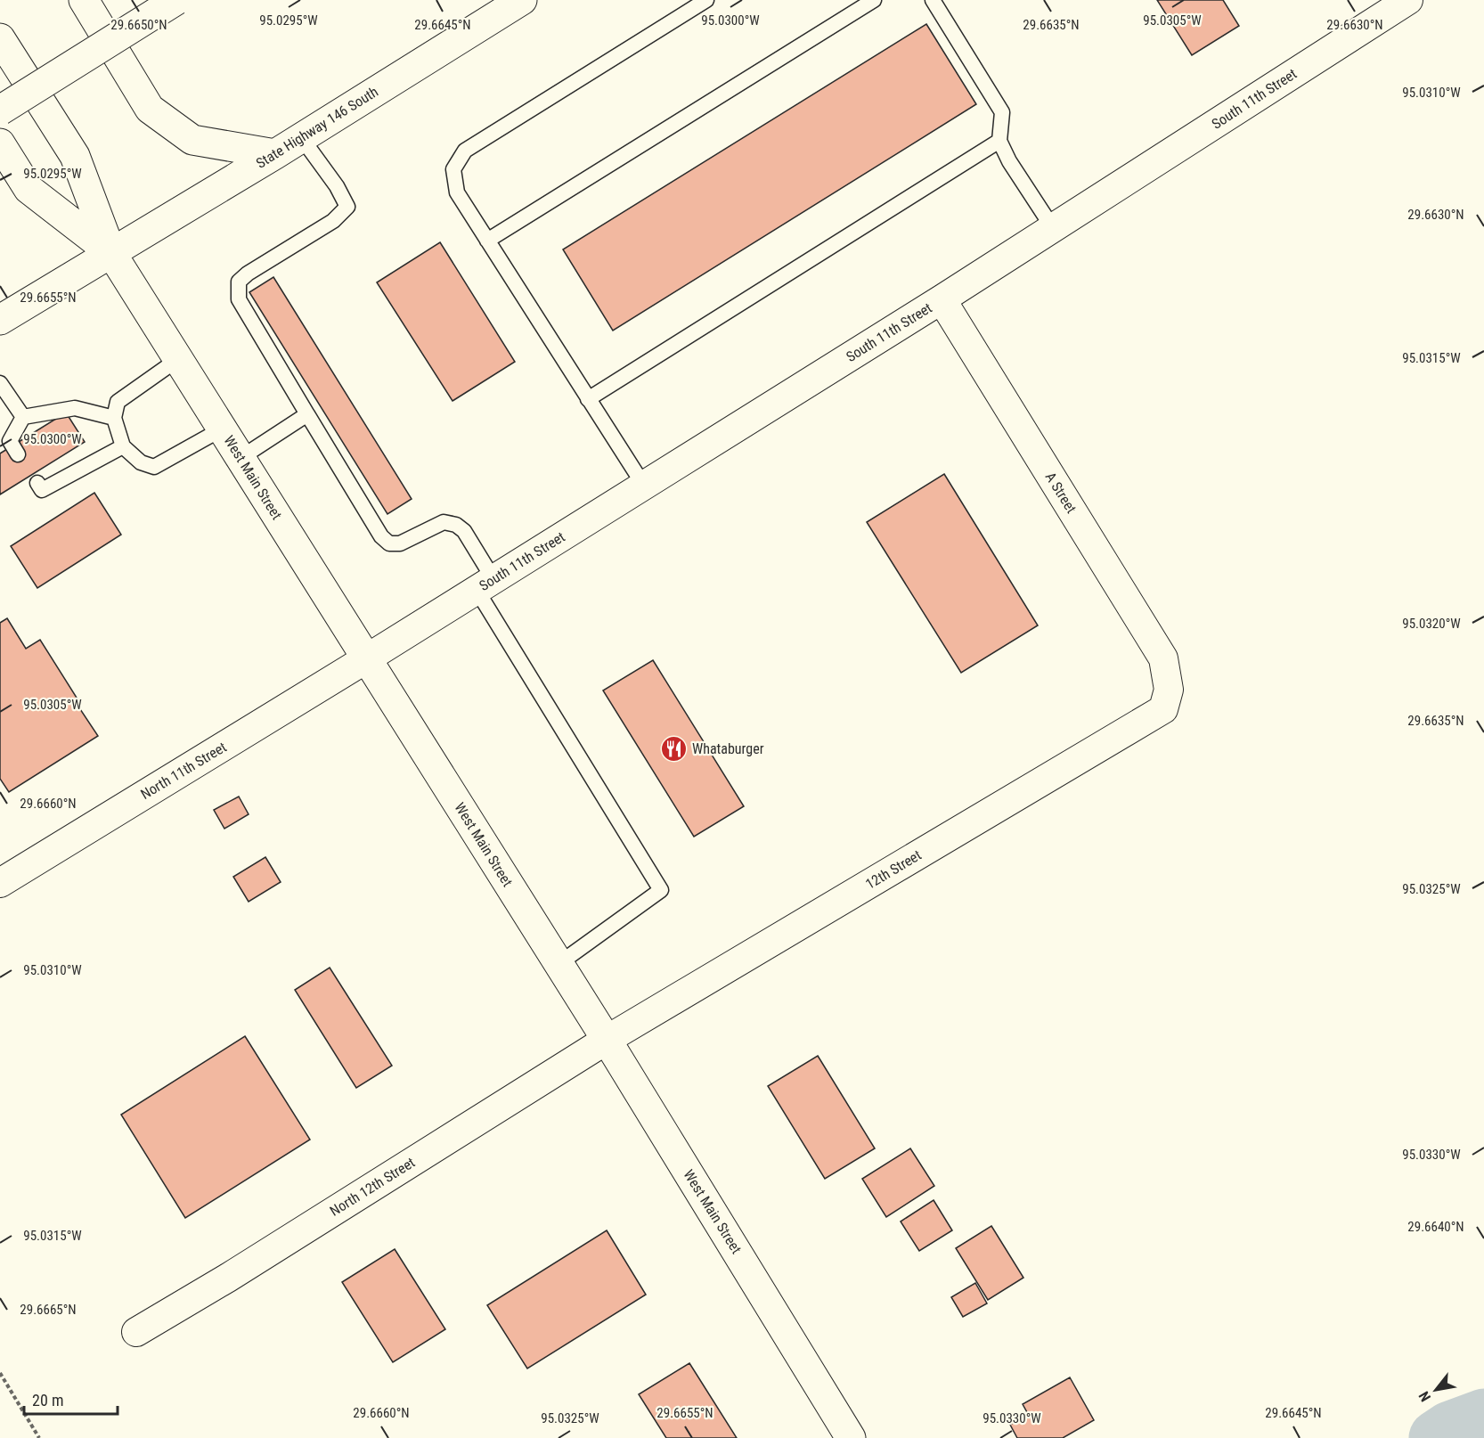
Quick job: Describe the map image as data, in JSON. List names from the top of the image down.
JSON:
{
  "streets": {
    "main road": ["State Highway 146 South", "West Main Street"],
    "street": [
      "South 11th Street",
      "A Street",
      "North 11th Street",
      "12th Street",
      "North 12th Street"
    ]
  },
  "crossings": [
    ["South 11th Street", "West Main Street"],
    ["South 11th Street", "A Street"],
    ["South 11th Street", "North 11th Street"],
    ["State Highway 146 South", "West Main Street"],
    ["West Main Street", "North 11th Street"],
    ["West Main Street", "12th Street"],
    ["West Main Street", "North 12th Street"],
    ["A Street", "12th Street"],
    ["12th Street", "North 12th Street"]
  ],
  "places": {
    "restaurant": ["Whataburger"]
  },
  "scale_bar": "20 m",
  "north": "bottom left",
  "coordinates": [
    "95.0300°W",
    "95.0295°W",
    "95.0305°W",
    "29.6650°N",
    "29.6645°N",
    "29.6635°N",
    "29.6630°N",
    "95.0310°W",
    "29.6655°N",
    "95.0315°W",
    "95.0320°W",
    "29.6660°N",
    "95.0325°W",
    "95.0330°W",
    "29.6640°N",
    "29.6665°N"
  ]
}
